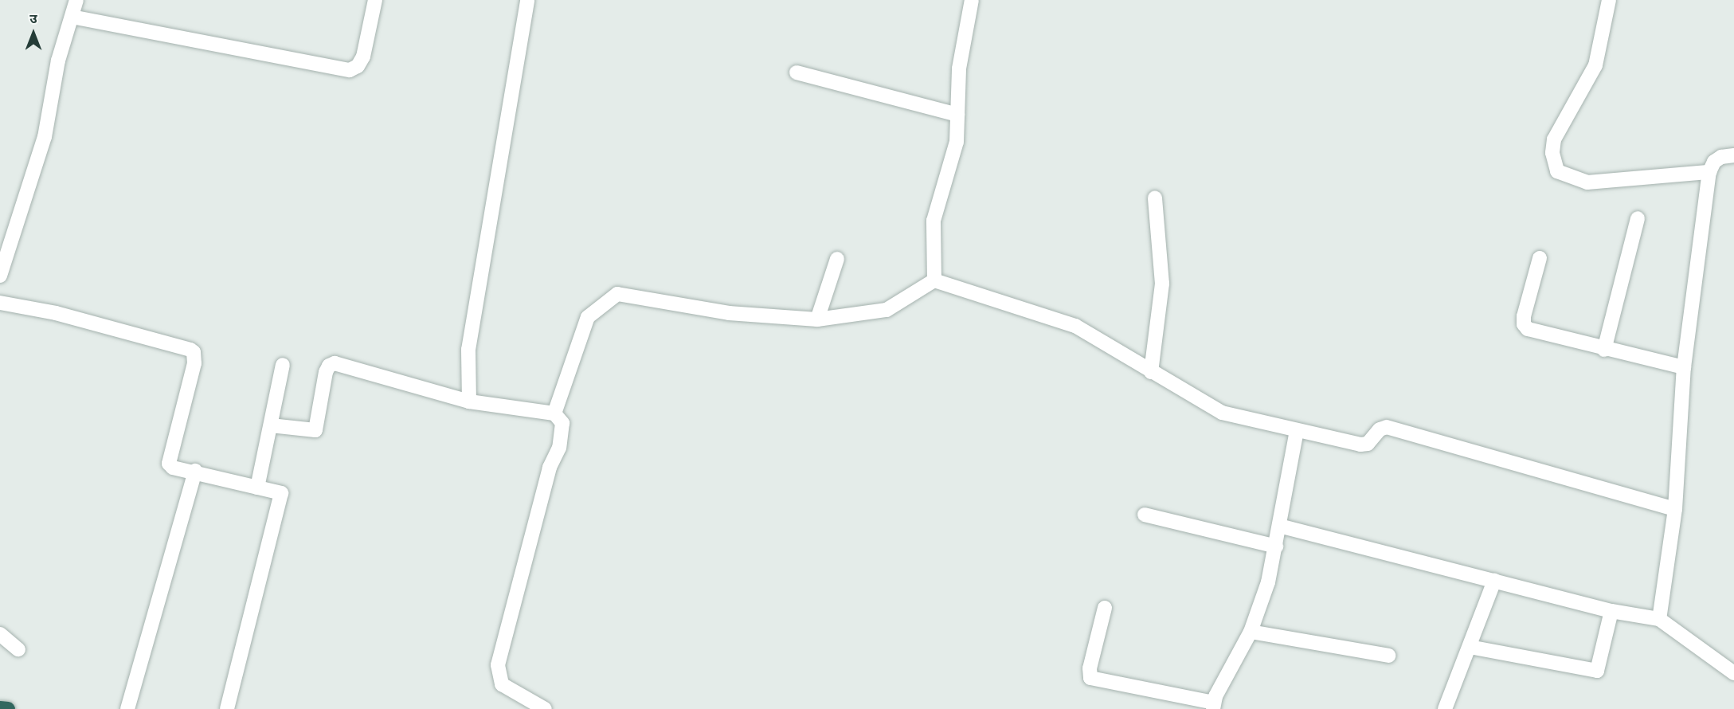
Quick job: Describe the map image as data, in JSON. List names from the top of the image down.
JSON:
{
  "north": "top"
}
